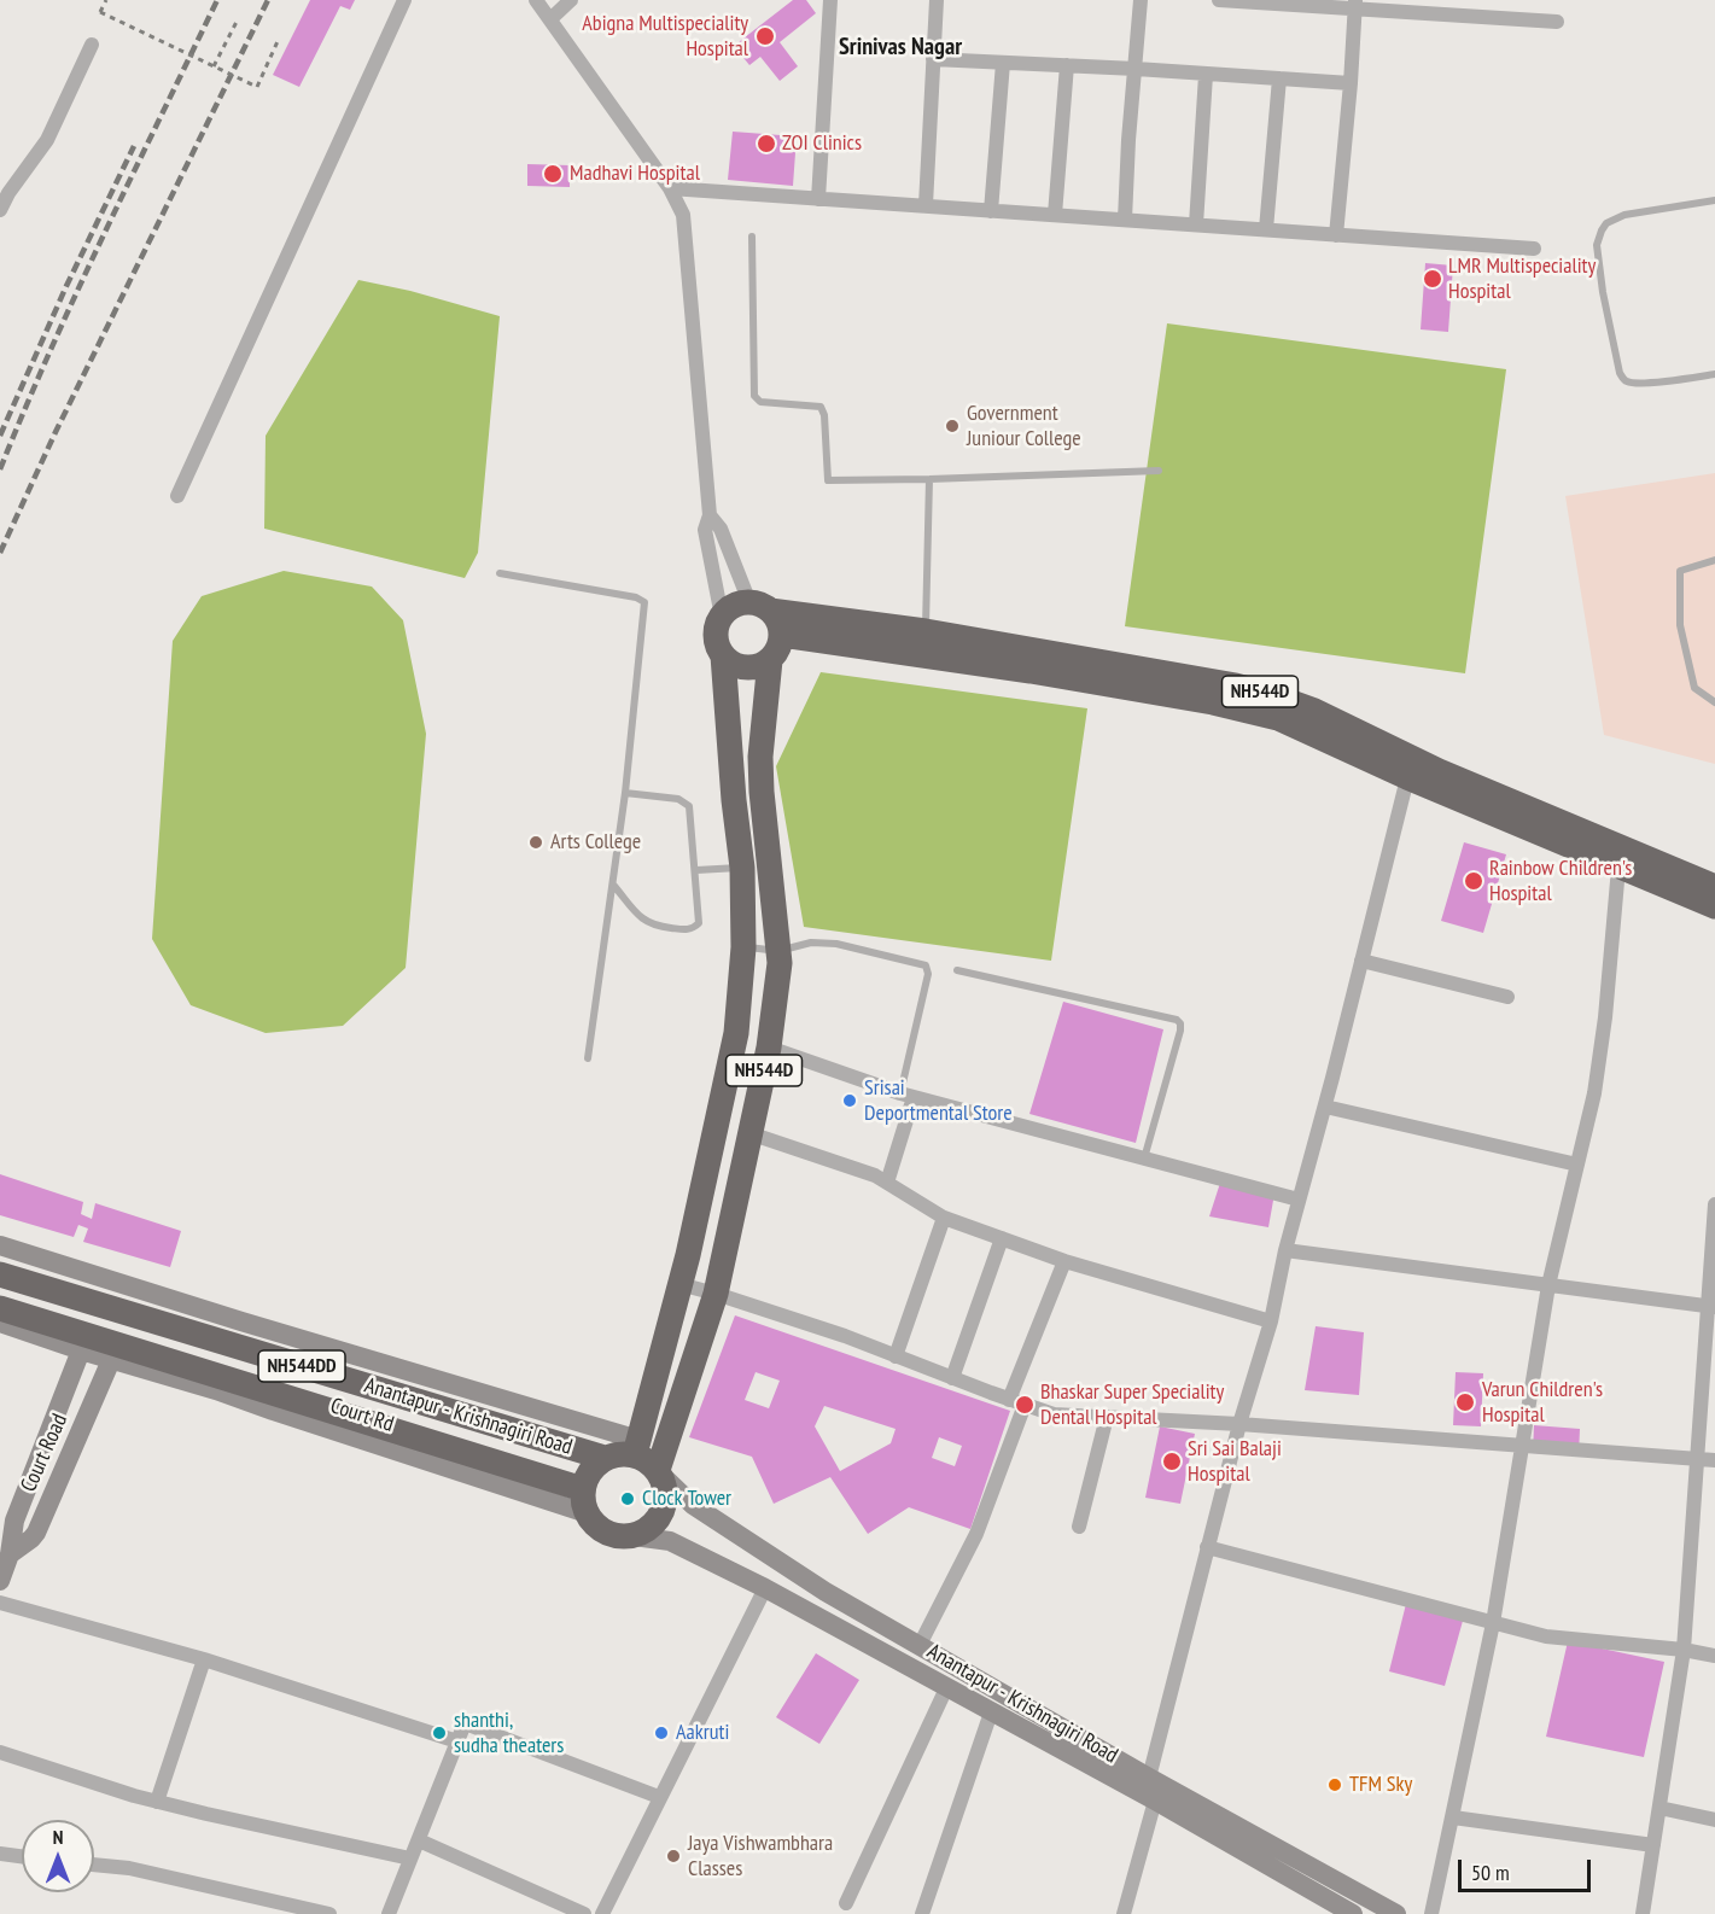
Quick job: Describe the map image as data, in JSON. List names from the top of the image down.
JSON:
{
  "streets": {
    "highway": ["NH544D", "NH544DD", "Anantapur - Krishnagiri Road"],
    "street": ["Court Rd", "Court Road"]
  },
  "crossings": [
    ["NH544D", "NH544DD"],
    ["NH544D", "Court Rd"],
    ["NH544D", "Anantapur - Krishnagiri Road"],
    ["NH544DD", "Court Rd"],
    ["NH544DD", "Anantapur - Krishnagiri Road"],
    ["Court Rd", "Anantapur - Krishnagiri Road"],
    ["Court Rd", "Court Road"]
  ],
  "districts": ["Srinivas Nagar"],
  "places": [
    "Abigna Multispeciality Hospital",
    "ZOI Clinics",
    "Madhavi Hospital",
    "LMR Multispeciality Hospital",
    "Government Juniour College",
    "Arts College",
    "Rainbow Children's Hospital",
    "Srisai Deportmental Store",
    "Varun Children's Hospital",
    "Bhaskar Super Speciality Dental Hospital",
    "Sri Sai Balaji Hospital",
    "Clock Tower",
    "shanthi, sudha theaters",
    "Aakruti",
    "TFM Sky",
    "Jaya Vishwambhara Classes"
  ],
  "scale_bar": "50 m",
  "north": "top"
}
